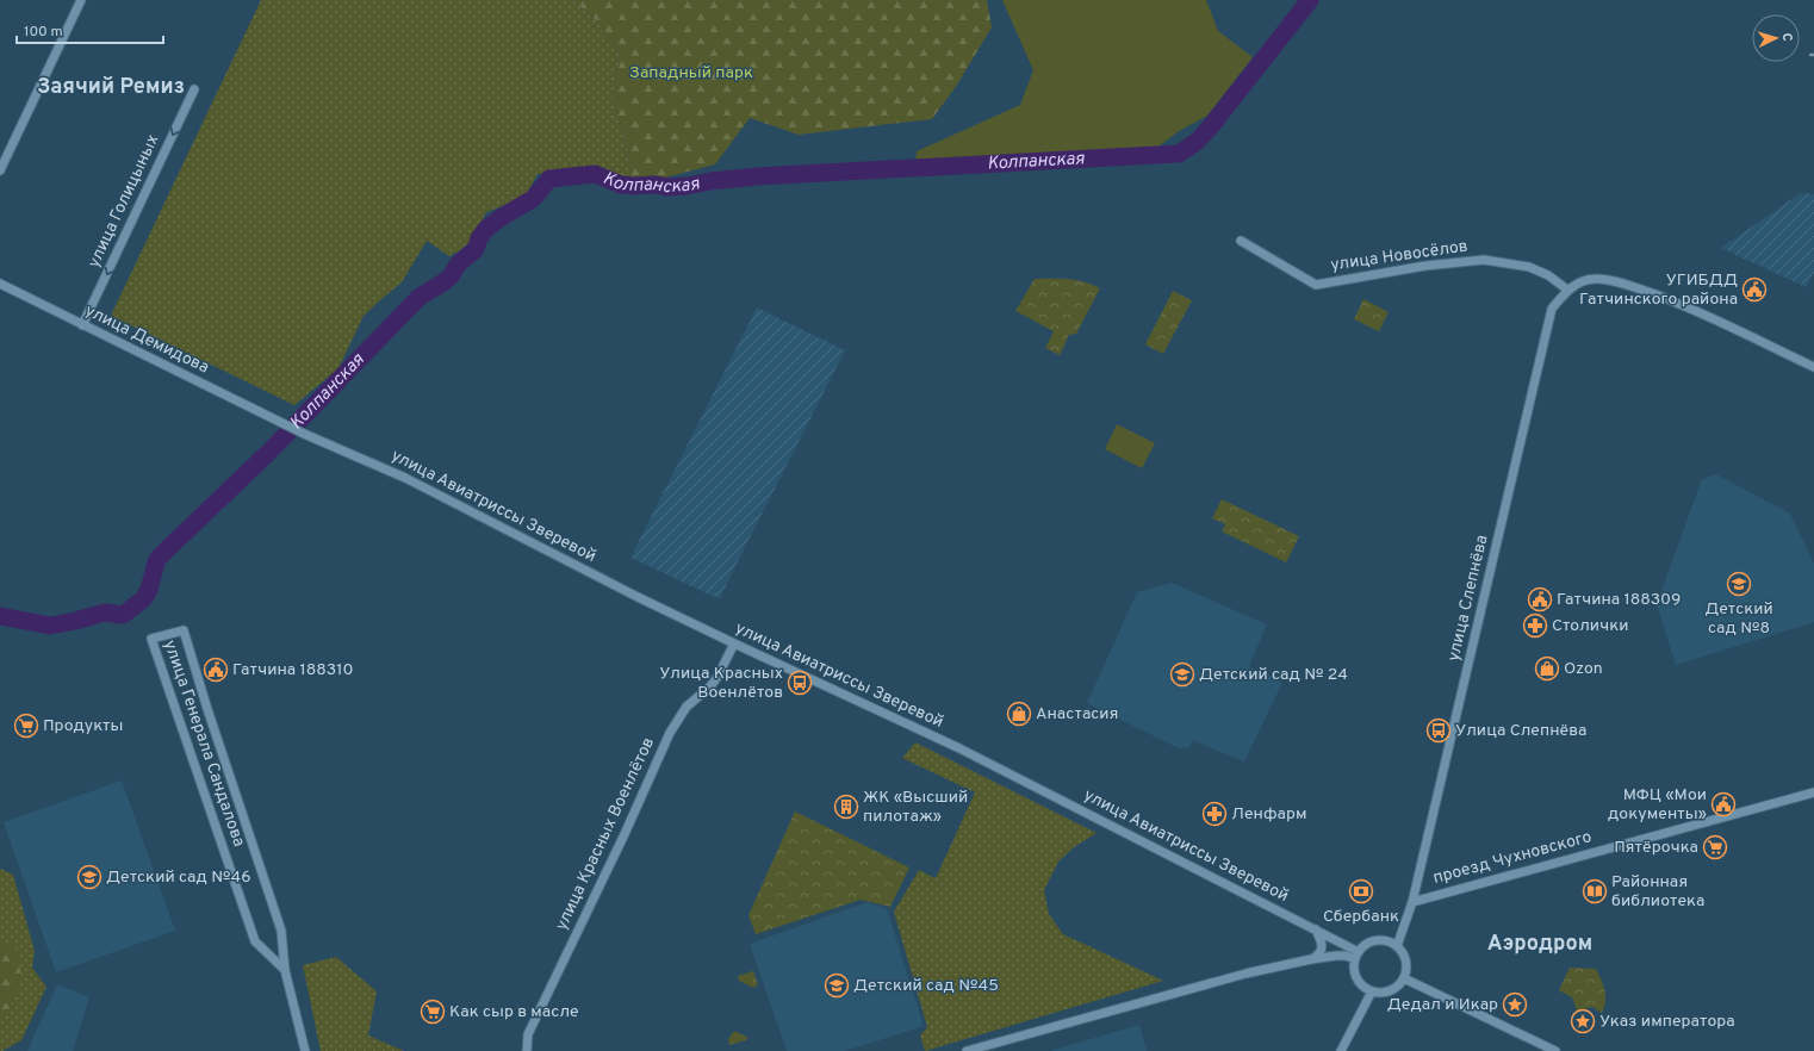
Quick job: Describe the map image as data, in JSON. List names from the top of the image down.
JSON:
{
  "streets": {
    "street": [
      "улица Голицыных",
      "улица Новосёлов",
      "улица Демидова",
      "улица Авиатриссы Зверевой",
      "улица Слепнёва",
      "улица Генерала Сандалова",
      "улица Красных Военлётов",
      "проезд Чухновского"
    ]
  },
  "crossings": [
    ["улица Голицыных", "улица Демидова"],
    ["улица Новосёлов", "улица Слепнёва"],
    ["улица Демидова", "улица Авиатриссы Зверевой"],
    ["улица Авиатриссы Зверевой", "улица Слепнёва"],
    ["улица Авиатриссы Зверевой", "улица Красных Военлётов"],
    ["улица Слепнёва", "проезд Чухновского"]
  ],
  "one_way": ["улица Голицыных"],
  "districts": ["Заячий Ремиз", "Аэродром"],
  "water": ["Колпанская"],
  "parks": ["Западный парк"],
  "places": {
    "public building": [
      "УГИБДД Гатчинского района",
      "Гатчина 188309",
      "Гатчина 188310",
      "МФЦ «Мои документы»"
    ],
    "school or university": [
      "Детский сад №8",
      "Детский сад № 24",
      "Детский сад №46",
      "Детский сад №45"
    ],
    "pharmacy": ["Столички", "Ленфарм"],
    "shop": ["Ozon", "Анастасия"],
    "bus stop": ["Улица Красных Военлётов", "Улица Слепнёва"],
    "supermarket": ["Продукты", "Пятёрочка", "Как сыр в масле"],
    "building": ["ЖК «Высший пилотаж»"],
    "bank": ["Сбербанк"],
    "library": ["Районная библиотека"],
    "place": ["Дедал и Икар", "Указ императора"]
  },
  "scale_bar": "100 m",
  "north": "right"
}
